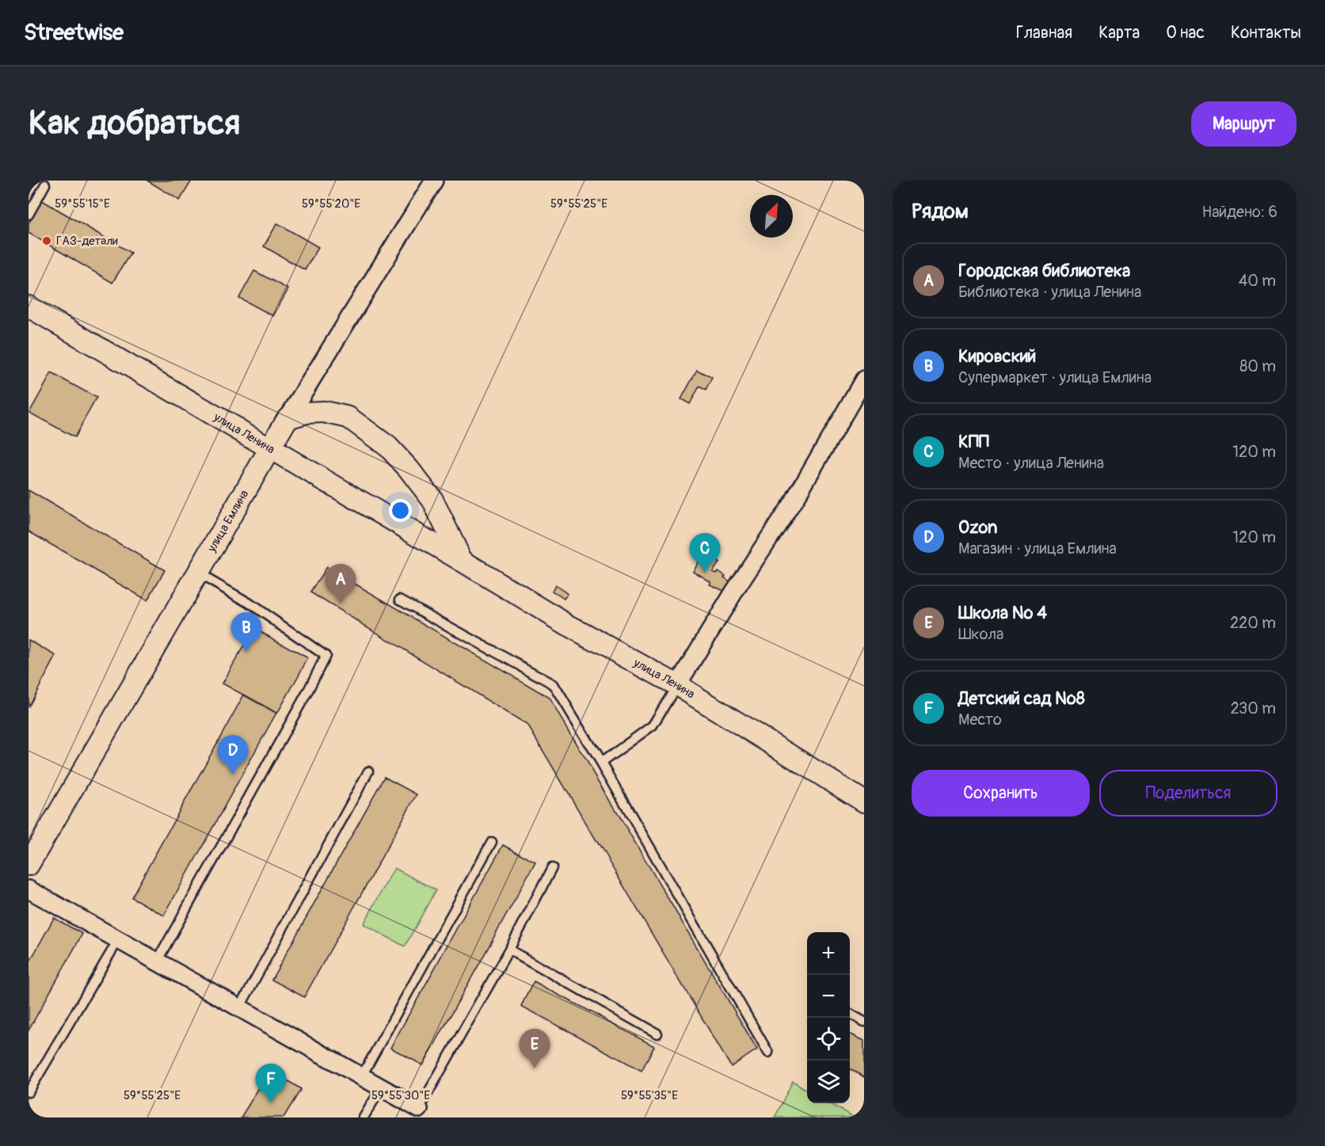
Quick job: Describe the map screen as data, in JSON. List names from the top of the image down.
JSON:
{
  "streets": {
    "street": ["улица Ленина", "улица Емлина"]
  },
  "crossings": [
    ["улица Ленина", "улица Емлина"]
  ],
  "places": ["ГАЗ-детали"],
  "north": "top right",
  "page": {
    "header": "Streetwise",
    "nav": [
      "Главная",
      "Карта",
      "О нас",
      "Контакты"
    ],
    "buttons": [
      "Маршрут",
      ["Сохранить", "Поделиться"]
    ],
    "title": "Как добраться",
    "heading": ["Рядом", "Найдено: 6"],
    "list": [
      {
        "mark": "A",
        "name": "Городская библиотека",
        "note": "Библиотека · улица Ленина",
        "value": "40 m"
      },
      {
        "mark": "B",
        "name": "Кировский",
        "note": "Супермаркет · улица Емлина",
        "value": "80 m"
      },
      {
        "mark": "C",
        "name": "КПП",
        "note": "Место · улица Ленина",
        "value": "120 m"
      },
      {
        "mark": "D",
        "name": "Ozon",
        "note": "Магазин · улица Емлина",
        "value": "120 m"
      },
      {
        "mark": "E",
        "name": "Школа № 4",
        "note": "Школа",
        "value": "220 m"
      },
      {
        "mark": "F",
        "name": "Детский сад №8",
        "note": "Место",
        "value": "230 m"
      }
    ],
    "pins": [
      "C",
      "A",
      "B",
      "D",
      "E",
      "F"
    ],
    "map_buttons": ["+", "−"]
  },
  "coordinates": [
    "59°55'15\"E",
    "59°55'20\"E",
    "59°55'25\"E",
    "59°55'30\"E",
    "59°55'35\"E"
  ]
}
